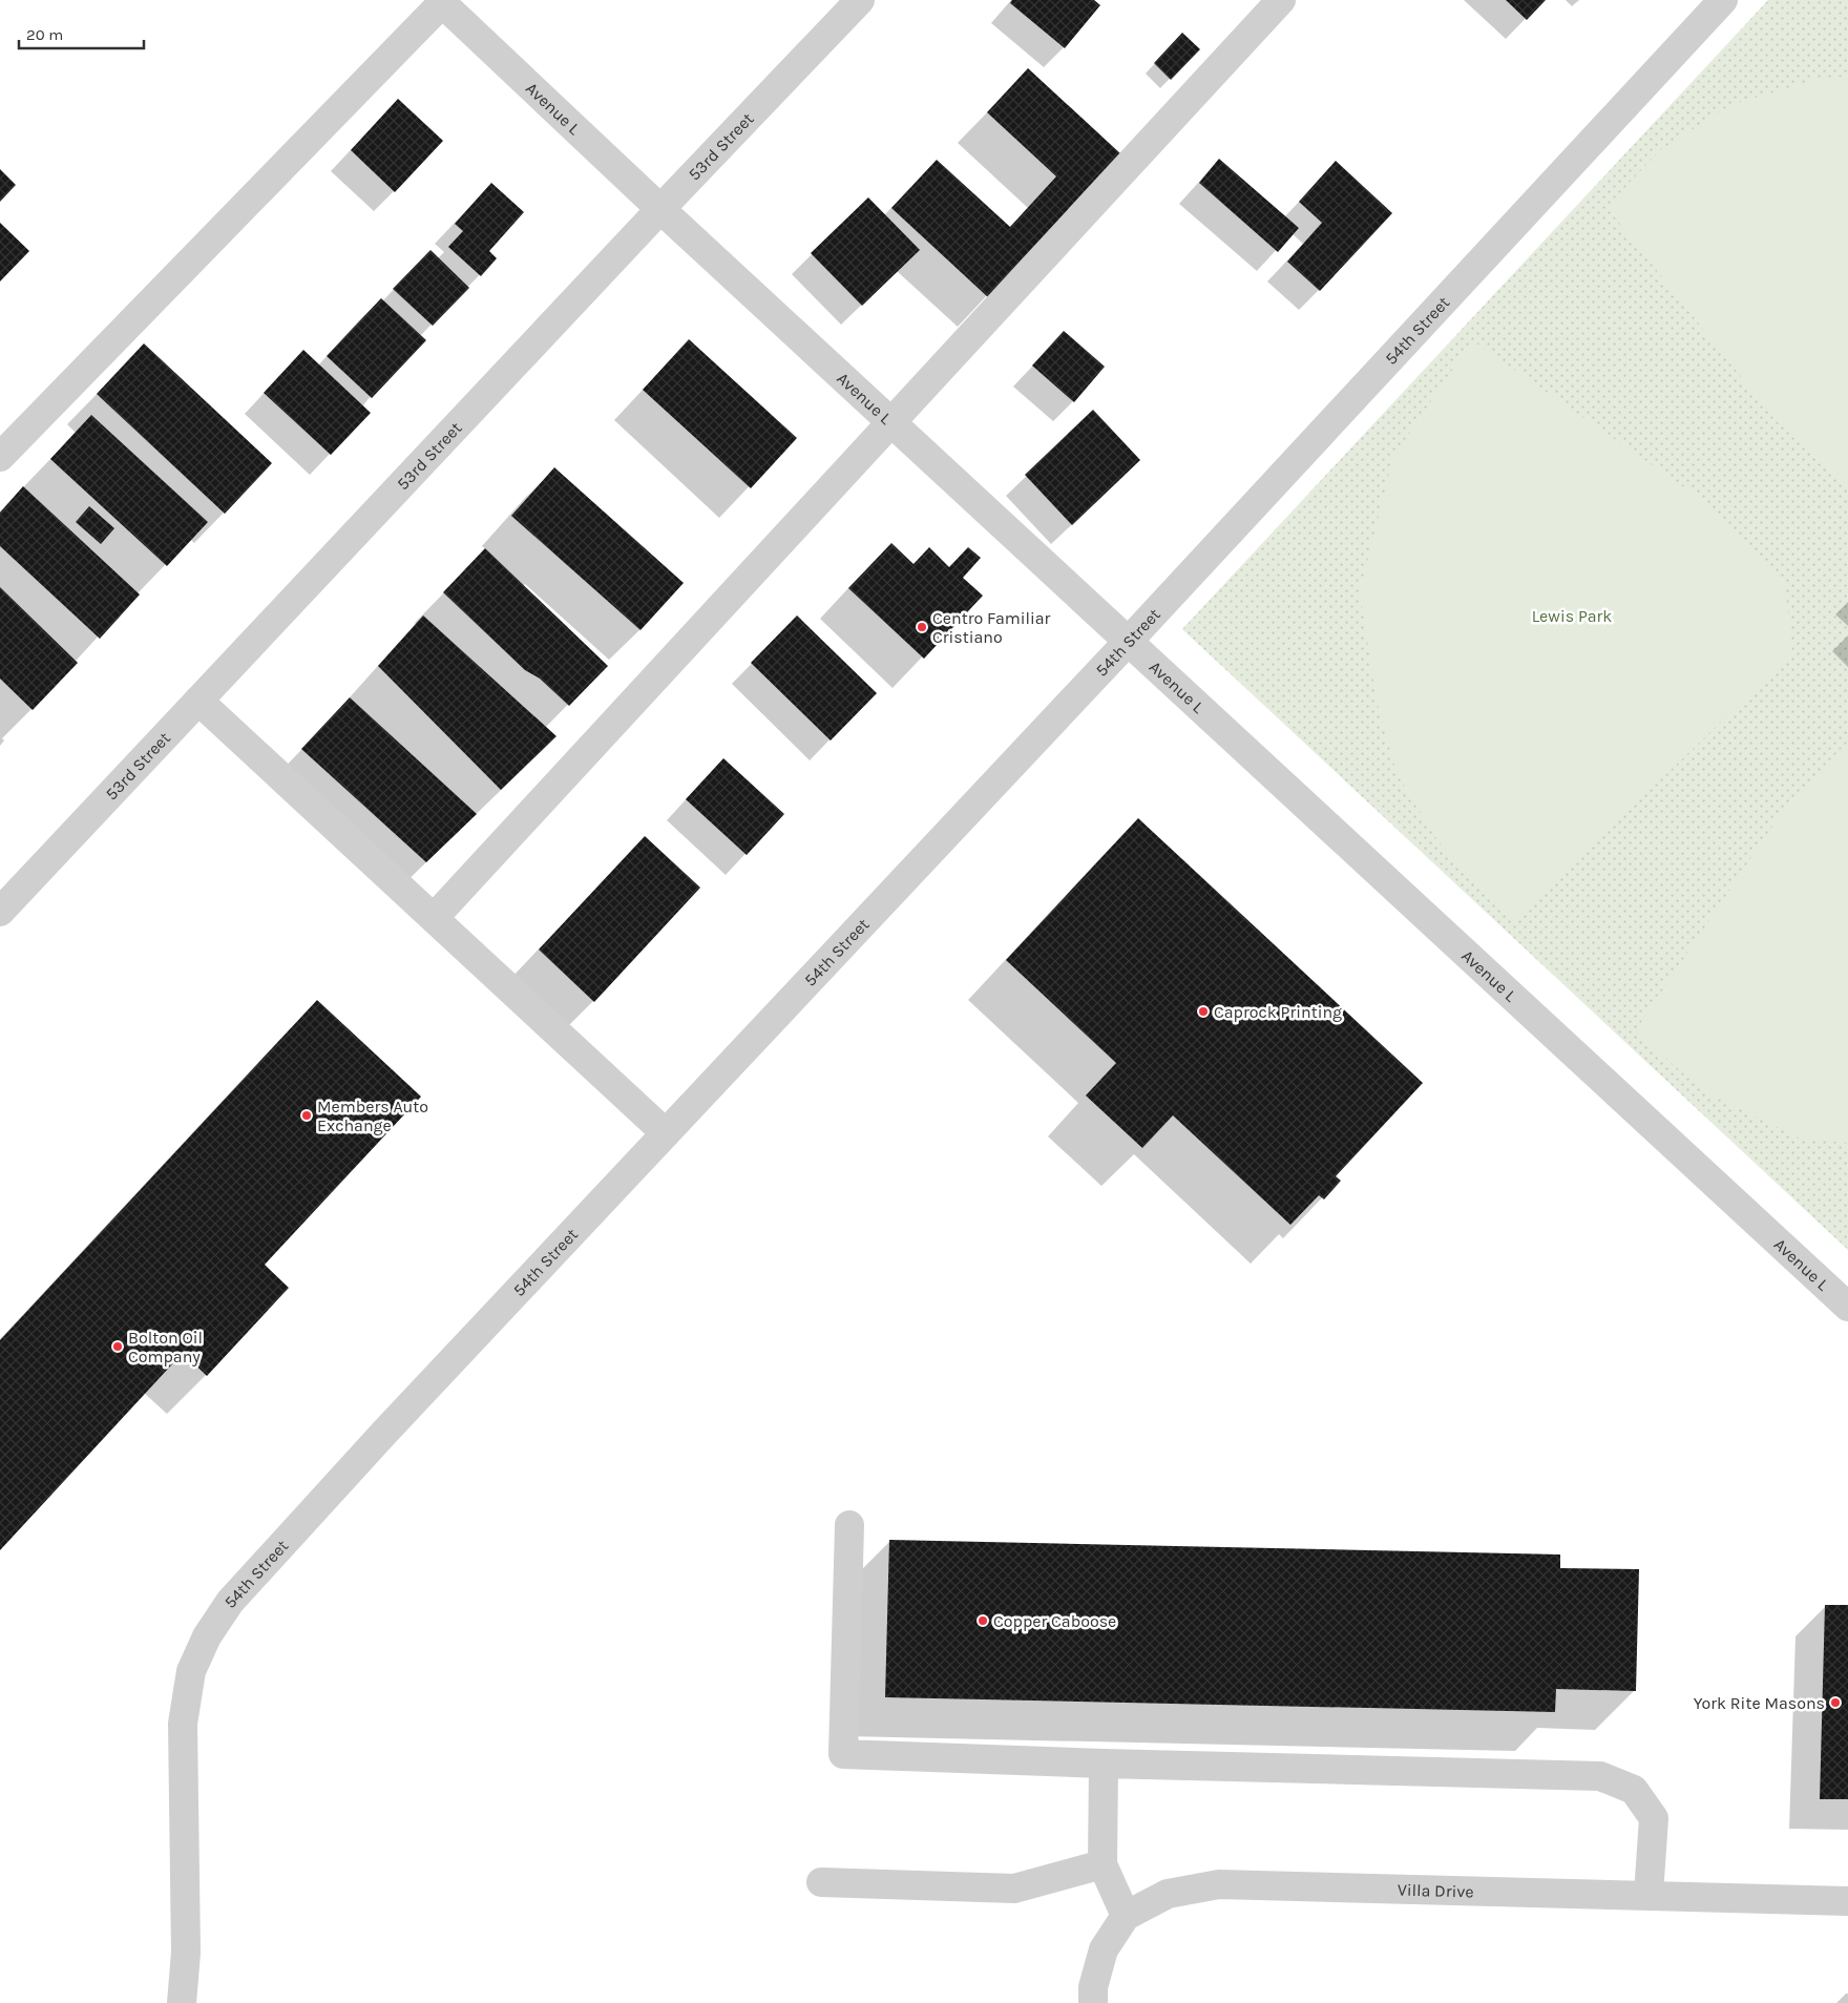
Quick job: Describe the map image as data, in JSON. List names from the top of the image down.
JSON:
{
  "streets": {
    "street": [
      "Avenue L",
      "53rd Street",
      "54th Street",
      "Villa Drive"
    ]
  },
  "crossings": [
    ["Avenue L", "53rd Street"],
    ["Avenue L", "54th Street"]
  ],
  "parks": ["Lewis Park"],
  "places": [
    "Centro Familiar Cristiano",
    "Caprock Printing",
    "Members Auto Exchange",
    "Bolton Oil Company",
    "Copper Caboose",
    "York Rite Masons"
  ],
  "scale_bar": "20 m"
}
